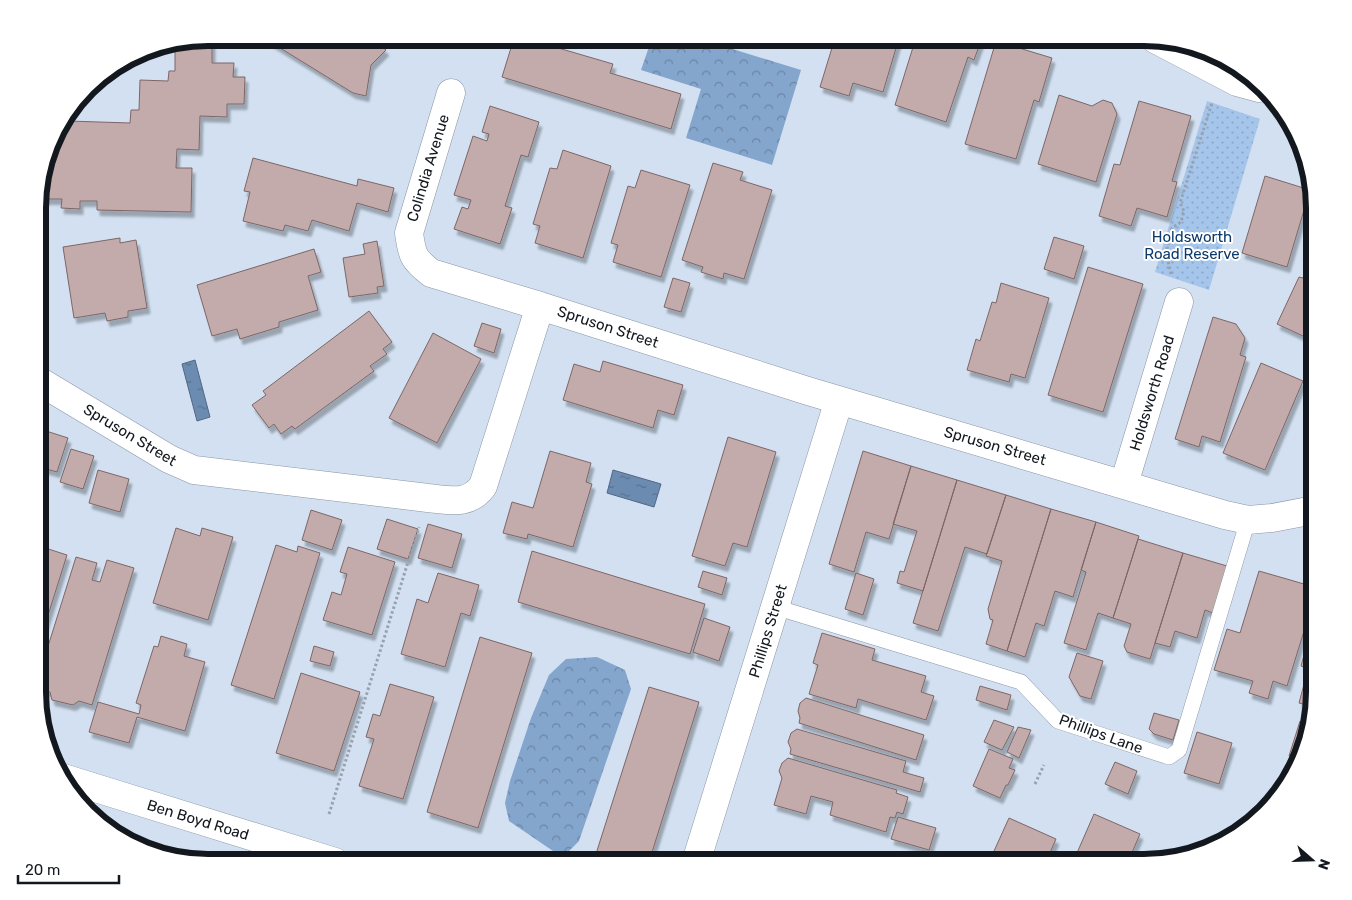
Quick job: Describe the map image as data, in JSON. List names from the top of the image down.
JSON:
{
  "streets": {
    "street": [
      "Colindia Avenue",
      "Spruson Street",
      "Holdsworth Road",
      "Phillips Street",
      "Ben Boyd Road"
    ],
    "lane": ["Phillips Lane"]
  },
  "crossings": [
    ["Colindia Avenue", "Spruson Street"],
    ["Spruson Street", "Holdsworth Road"],
    ["Spruson Street", "Phillips Street"],
    ["Spruson Street", "Phillips Lane"],
    ["Phillips Street", "Phillips Lane"]
  ],
  "parks": ["Holdsworth Road Reserve"],
  "scale_bar": "20 m",
  "north": "right"
}
